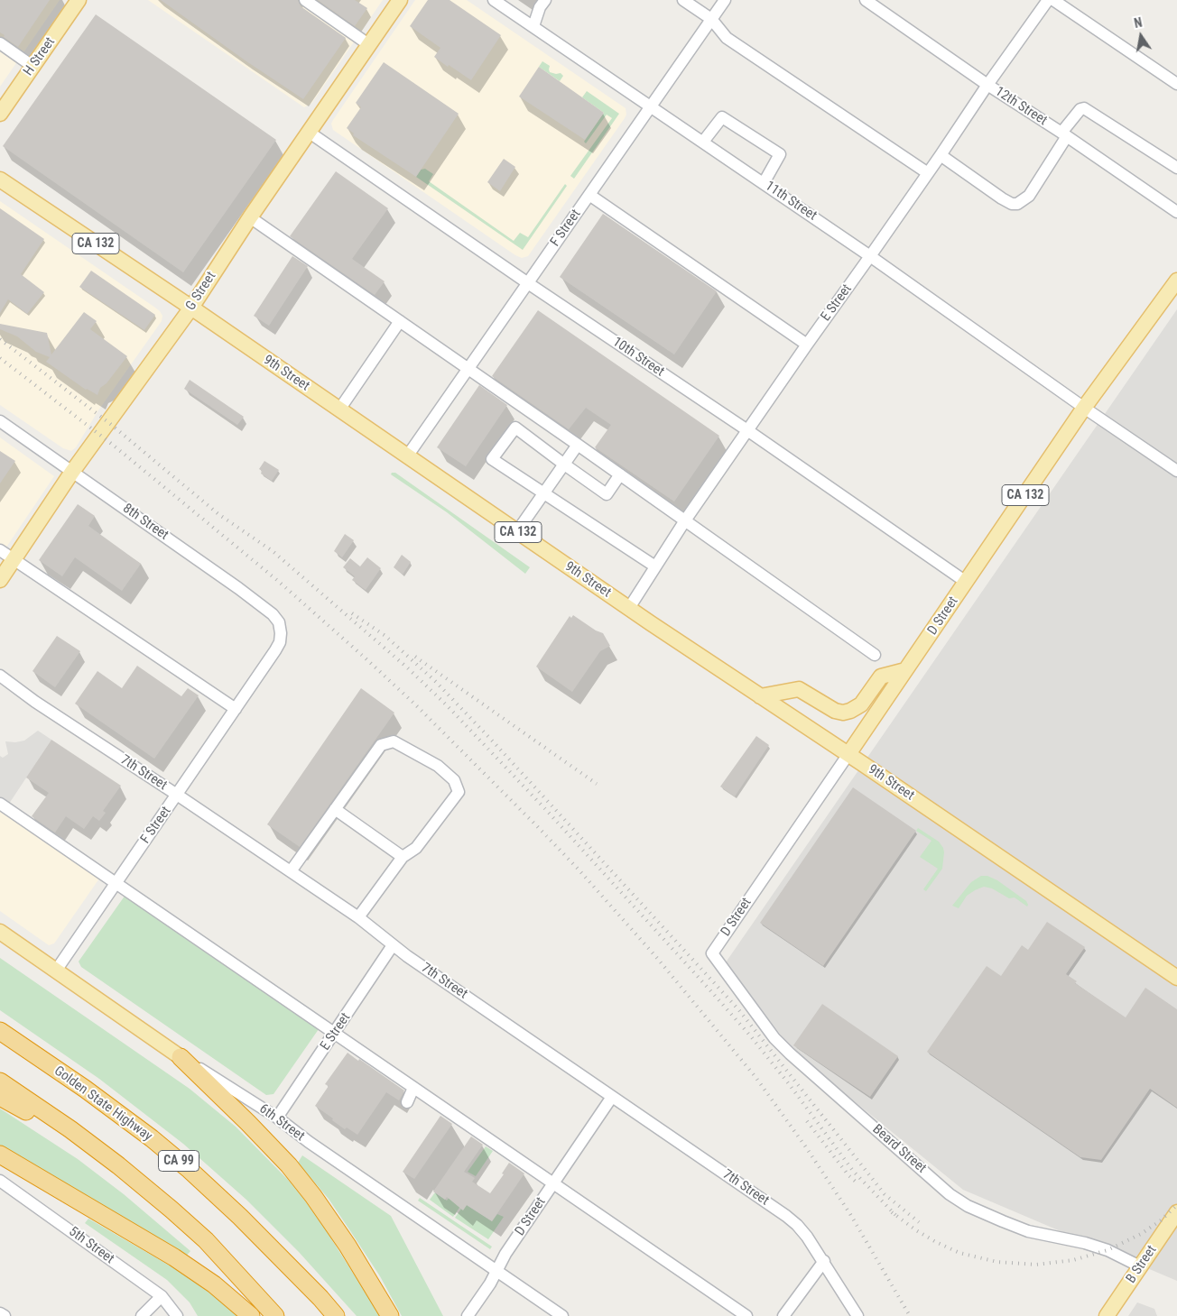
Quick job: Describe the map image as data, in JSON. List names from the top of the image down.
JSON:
{
  "streets": {
    "highway": ["Golden State Highway", "CA 99"],
    "main road": [
      "H Street",
      "CA 132",
      "G Street",
      "9th Street",
      "D Street",
      "6th Street",
      "B Street"
    ],
    "street": [
      "12th Street",
      "11th Street",
      "F Street",
      "E Street",
      "10th Street",
      "8th Street",
      "7th Street",
      "Beard Street",
      "5th Street"
    ]
  },
  "crossings": [
    ["12th Street", "E Street"],
    ["11th Street", "F Street"],
    ["11th Street", "E Street"],
    ["11th Street", "D Street"],
    ["F Street", "10th Street"],
    ["F Street", "9th Street"],
    ["F Street", "8th Street"],
    ["F Street", "7th Street"],
    ["F Street", "6th Street"],
    ["G Street", "10th Street"],
    ["G Street", "9th Street"],
    ["G Street", "8th Street"],
    ["E Street", "10th Street"],
    ["E Street", "9th Street"],
    ["E Street", "7th Street"],
    ["E Street", "6th Street"],
    ["10th Street", "D Street"],
    ["9th Street", "D Street"],
    ["D Street", "7th Street"],
    ["D Street", "6th Street"],
    ["D Street", "Beard Street"],
    ["Beard Street", "B Street"]
  ],
  "north": "top"
}
